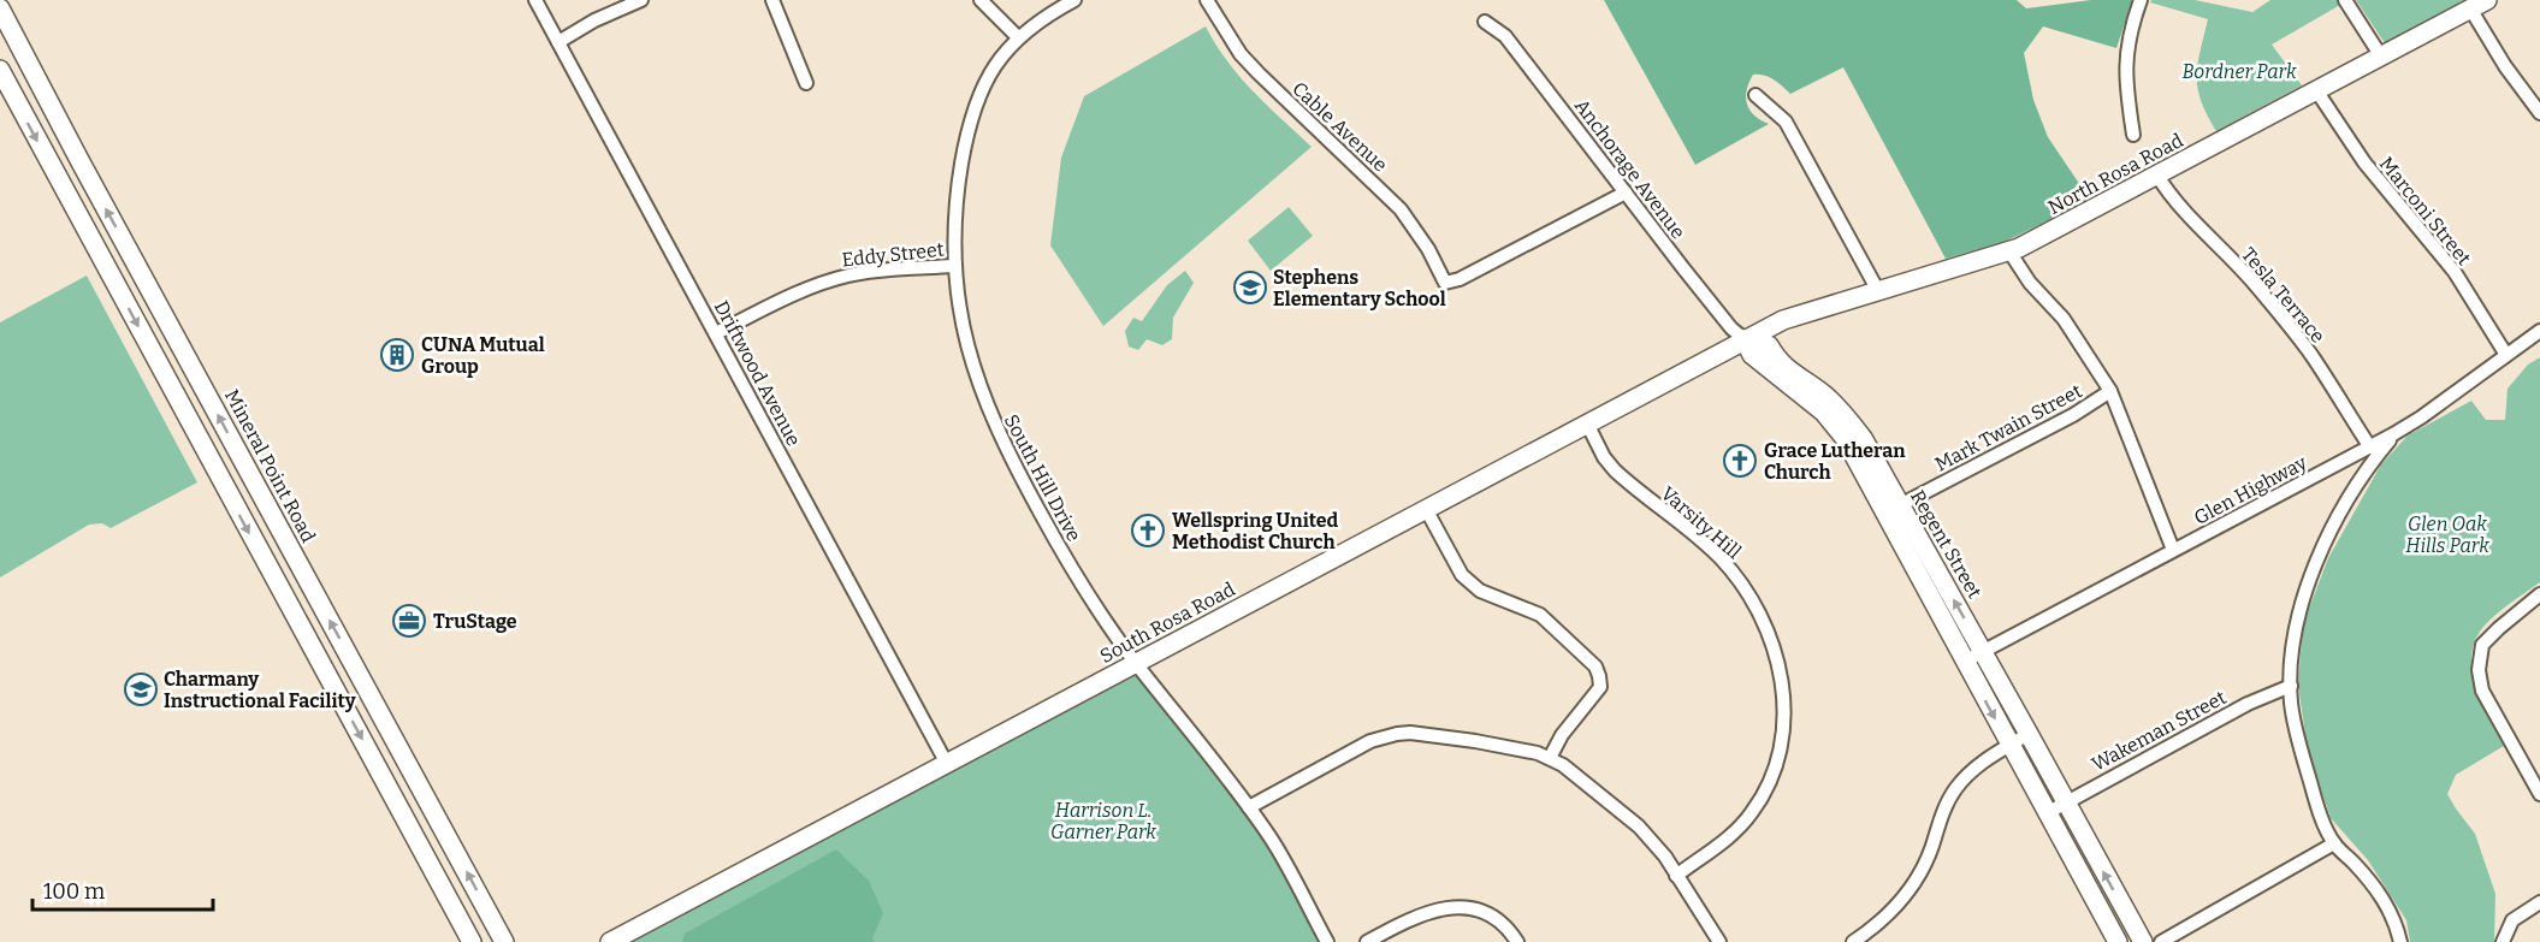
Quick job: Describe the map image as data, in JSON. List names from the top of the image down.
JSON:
{
  "streets": {
    "street": [
      "Cable Avenue",
      "Anchorage Avenue",
      "North Rosa Road",
      "Marconi Street",
      "Eddy Street",
      "Tesla Terrace",
      "Driftwood Avenue",
      "Mark Twain Street",
      "Mineral Point Road",
      "South Hill Drive",
      "Glen Highway",
      "Varsity Hill",
      "Regent Street",
      "South Rosa Road",
      "Wakeman Street"
    ]
  },
  "crossings": [
    ["Cable Avenue", "Anchorage Avenue"],
    ["Anchorage Avenue", "North Rosa Road"],
    ["Anchorage Avenue", "Regent Street"],
    ["Anchorage Avenue", "South Rosa Road"],
    ["North Rosa Road", "Marconi Street"],
    ["North Rosa Road", "Tesla Terrace"],
    ["North Rosa Road", "Regent Street"],
    ["North Rosa Road", "South Rosa Road"],
    ["Marconi Street", "Glen Highway"],
    ["Eddy Street", "Driftwood Avenue"],
    ["Eddy Street", "South Hill Drive"],
    ["Tesla Terrace", "Glen Highway"],
    ["Driftwood Avenue", "South Rosa Road"],
    ["Mark Twain Street", "Regent Street"],
    ["South Hill Drive", "South Rosa Road"],
    ["Glen Highway", "Regent Street"],
    ["Varsity Hill", "South Rosa Road"],
    ["Regent Street", "South Rosa Road"],
    ["Regent Street", "Wakeman Street"]
  ],
  "parks": ["Bordner Park", "Glen Oak Hills Park", "Harrison L. Garner Park"],
  "places": {
    "school or university": ["Stephens Elementary School", "Charmany Instructional Facility"],
    "building": ["CUNA Mutual Group"],
    "church": ["Grace Lutheran Church", "Wellspring United Methodist Church"],
    "office": ["TruStage"]
  },
  "scale_bar": "100 m"
}
